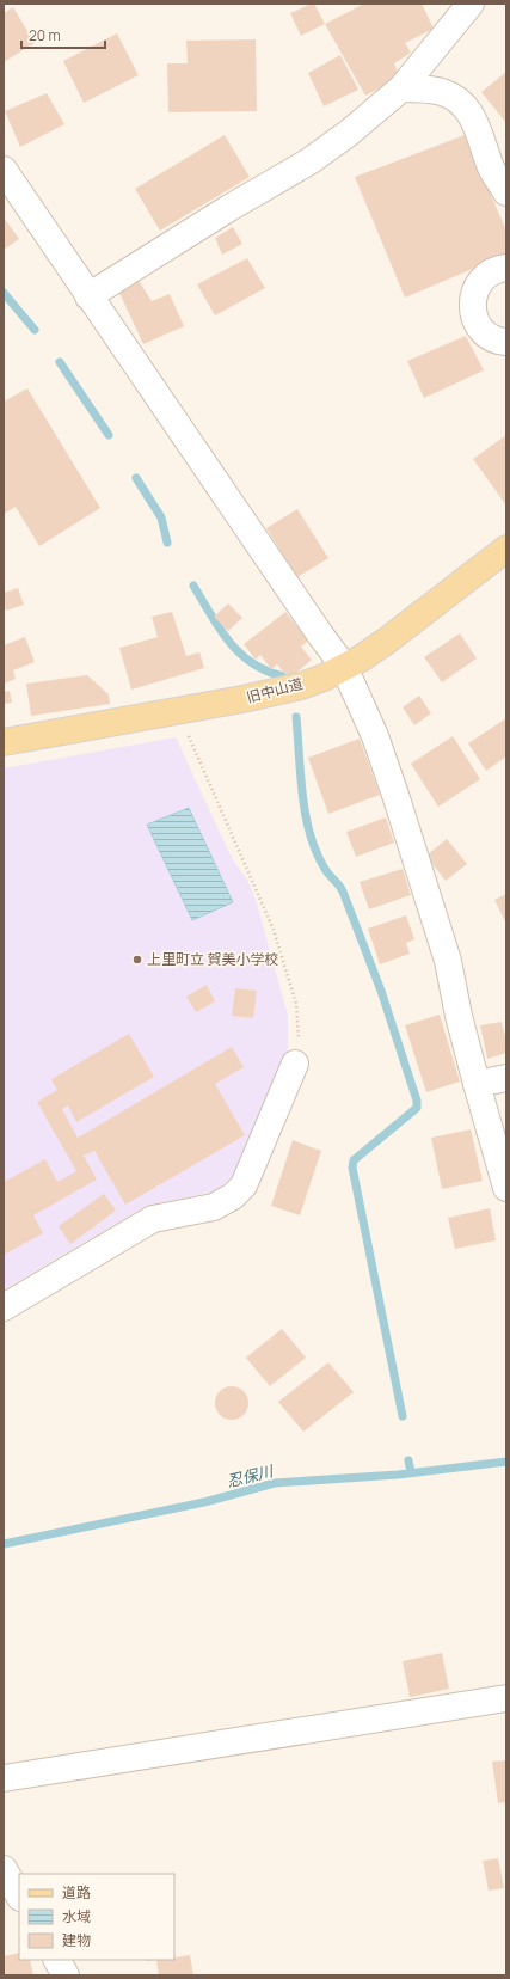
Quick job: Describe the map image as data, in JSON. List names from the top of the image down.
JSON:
{
  "streets": {
    "main road": ["旧中山道"]
  },
  "water": ["忍保川"],
  "places": ["上里町立 賀美小学校"],
  "legend": ["道路", "水域", "建物"],
  "scale_bar": "20 m"
}
